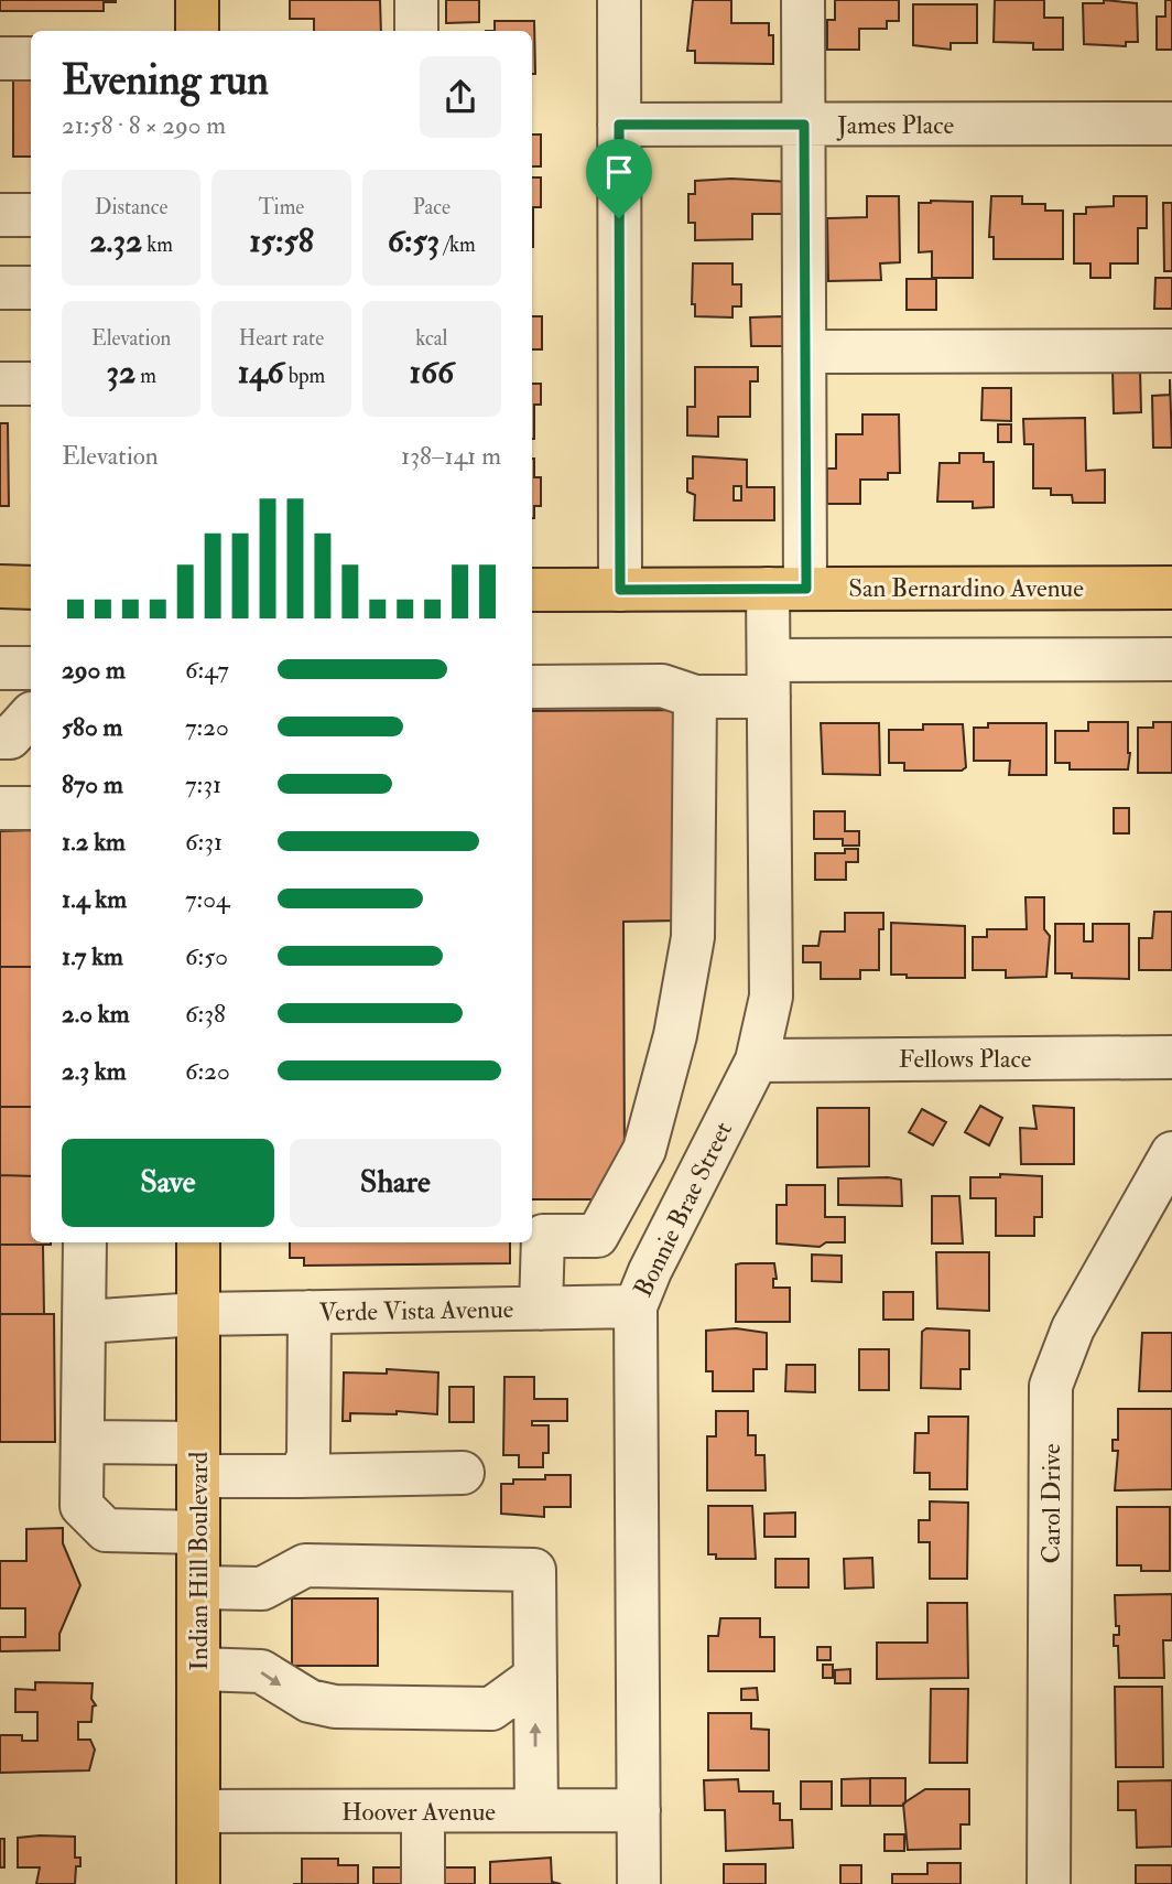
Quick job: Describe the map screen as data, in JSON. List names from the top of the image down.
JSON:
{
  "streets": {
    "main road": ["San Bernardino Avenue", "Indian Hill Boulevard"],
    "street": [
      "James Place",
      "Fellows Place",
      "Bonnie Brae Street",
      "Verde Vista Avenue",
      "Carol Drive",
      "Hoover Avenue"
    ]
  },
  "crossings": [
    ["James Place", "Bonnie Brae Street"],
    ["San Bernardino Avenue", "Bonnie Brae Street"],
    ["Fellows Place", "Bonnie Brae Street"],
    ["Bonnie Brae Street", "Verde Vista Avenue"],
    ["Bonnie Brae Street", "Hoover Avenue"],
    ["Verde Vista Avenue", "Indian Hill Boulevard"],
    ["Indian Hill Boulevard", "Hoover Avenue"]
  ],
  "page": {
    "heading": ["Evening run", "21:58 · 8 × 290 m"],
    "stats": [
      ["Distance", "2.32 km"],
      ["Time", "15:58"],
      ["Pace", "6:53 /km"],
      ["Elevation", "32 m"],
      ["Heart rate", "146 bpm"],
      ["kcal", "166"]
    ],
    "chart": ["Elevation", "138–141 m"],
    "list": [
      {
        "name": "290 m",
        "note": "6:47"
      },
      {
        "name": "580 m",
        "note": "7:20"
      },
      {
        "name": "870 m",
        "note": "7:31"
      },
      {
        "name": "1.2 km",
        "note": "6:31"
      },
      {
        "name": "1.4 km",
        "note": "7:04"
      },
      {
        "name": "1.7 km",
        "note": "6:50"
      },
      {
        "name": "2.0 km",
        "note": "6:38"
      },
      {
        "name": "2.3 km",
        "note": "6:20"
      }
    ],
    "buttons": ["Save", "Share"]
  }
}
